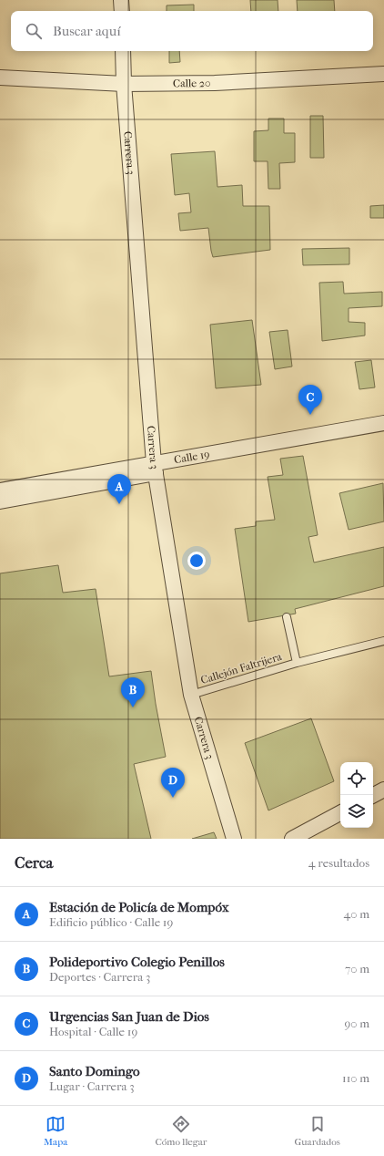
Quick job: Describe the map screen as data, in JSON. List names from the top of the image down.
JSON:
{
  "streets": {
    "street": ["Calle 20", "Carrera 3", "Calle 19"],
    "lane": ["Callejón Faltrijera"]
  },
  "crossings": [
    ["Calle 20", "Carrera 3"],
    ["Carrera 3", "Calle 19"],
    ["Carrera 3", "Callejón Faltrijera"]
  ],
  "page": {
    "search": "Buscar aquí",
    "pins": [
      "C",
      "A",
      "B",
      "D"
    ],
    "heading": ["Cerca", "4 resultados"],
    "list": [
      {
        "mark": "A",
        "name": "Estación de Policía de Mompóx",
        "note": "Edificio público · Calle 19",
        "value": "40 m"
      },
      {
        "mark": "B",
        "name": "Polideportivo Colegio Penillos",
        "note": "Deportes · Carrera 3",
        "value": "70 m"
      },
      {
        "mark": "C",
        "name": "Urgencias San Juan de Dios",
        "note": "Hospital · Calle 19",
        "value": "90 m"
      },
      {
        "mark": "D",
        "name": "Santo Domingo",
        "note": "Lugar · Carrera 3",
        "value": "110 m"
      }
    ],
    "nav": ["Mapa", "Cómo llegar", "Guardados"]
  }
}
